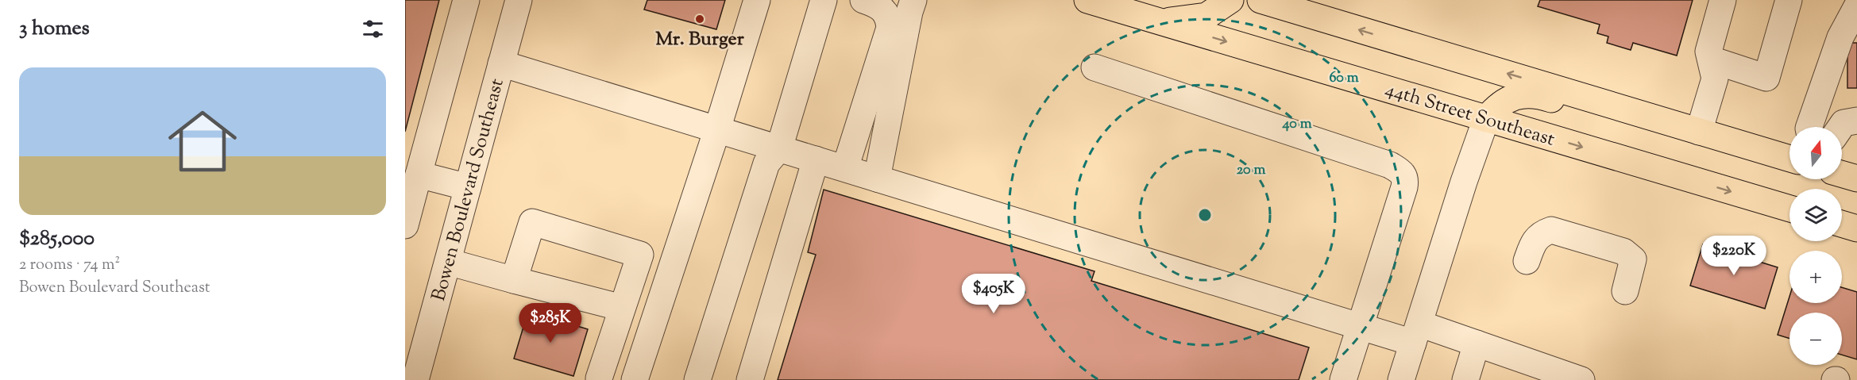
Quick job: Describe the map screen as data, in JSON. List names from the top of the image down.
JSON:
{
  "streets": {
    "main road": ["44th Street Southeast"],
    "street": ["Bowen Boulevard Southeast"]
  },
  "places": ["Mr. Burger"],
  "north": "top",
  "page": {
    "heading": "3 homes",
    "list": [
      {
        "name": "$285,000",
        "note": "2 rooms · 74 m² · Bowen Boulevard Southeast"
      }
    ],
    "map_buttons": ["+", "−"],
    "price": ["$220K", "$405K", "$285K"]
  },
  "rings": ["60 m", "40 m", "20 m"]
}
